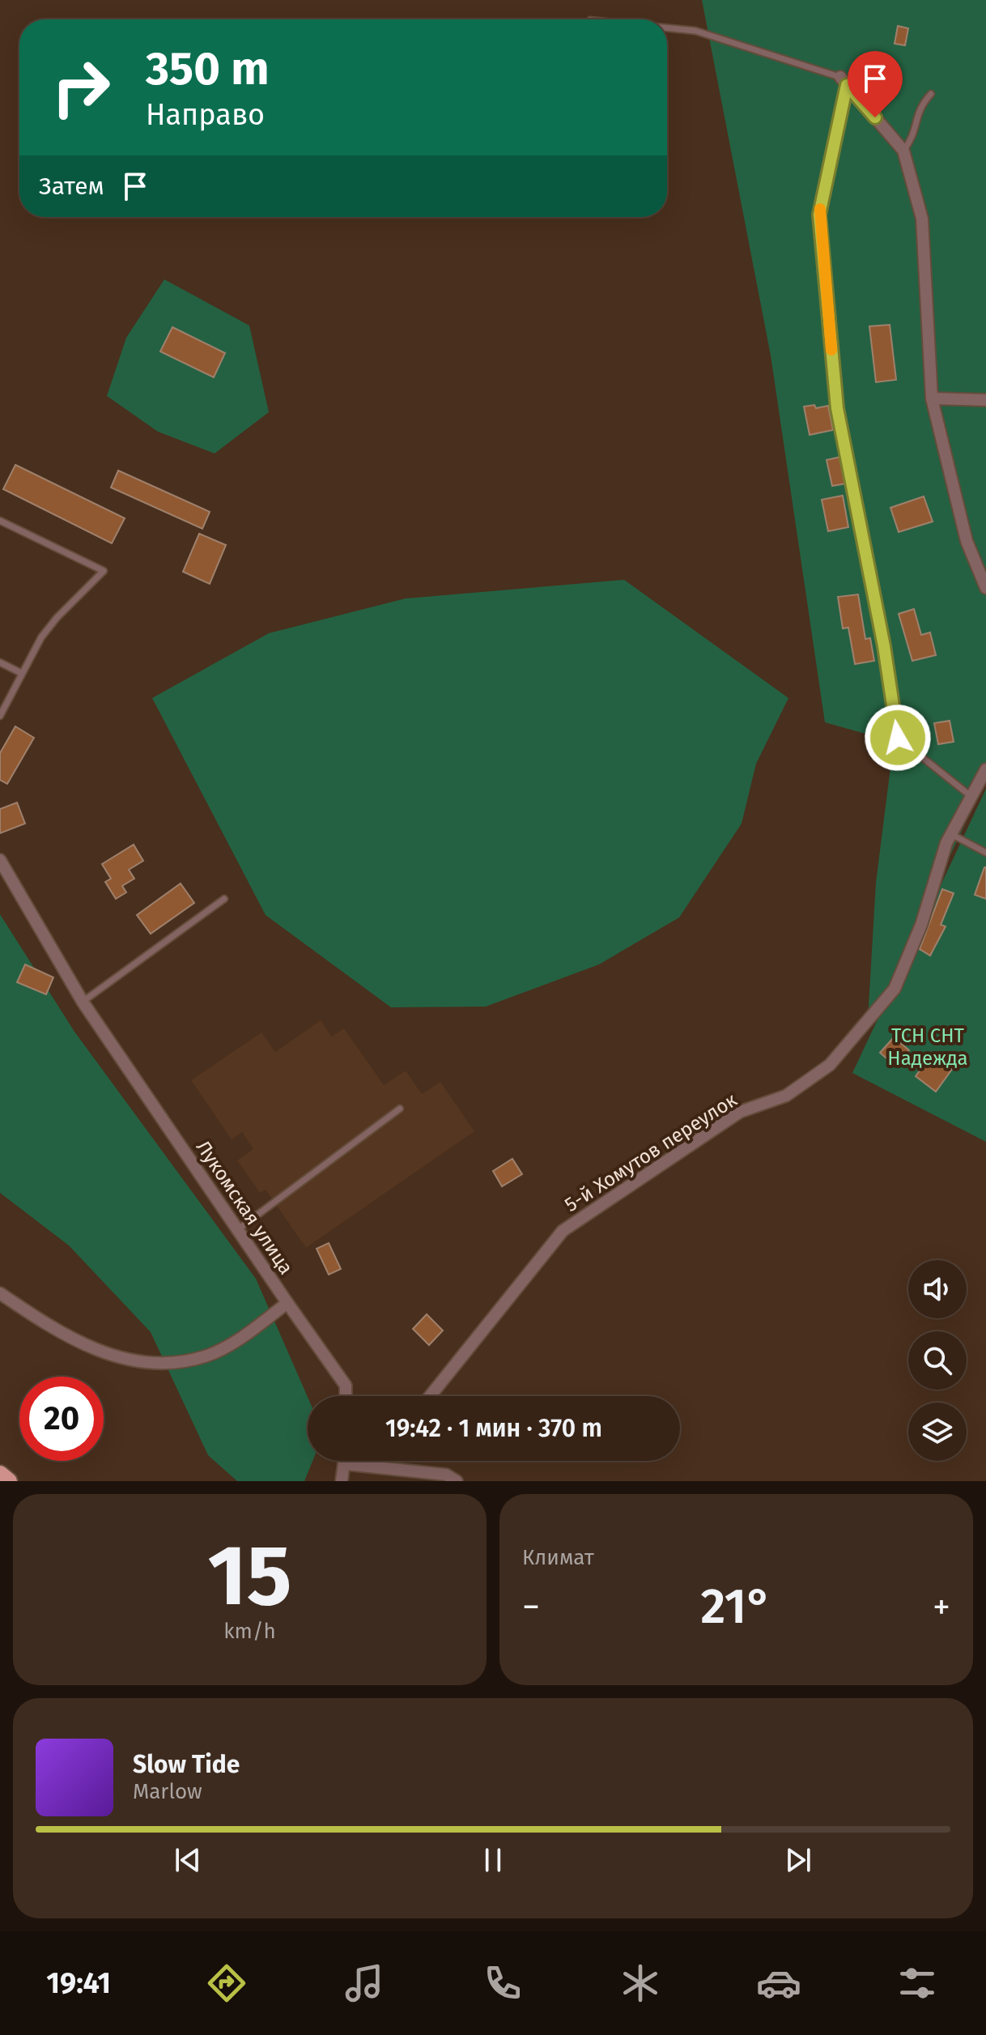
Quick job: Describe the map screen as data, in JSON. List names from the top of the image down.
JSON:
{
  "streets": {
    "street": ["5-й Хомутов переулок", "Лукомская улица"]
  },
  "parks": ["ТСН СНТ Надежда"],
  "page": {
    "turn": ["350 m", "Направо"],
    "then": "Затем",
    "limit": "20",
    "trip": "19:42 · 1 мин · 370 m",
    "tile": [
      ["15", "km/h"],
      "Климат"
    ],
    "heat": ["−", "21°", "+"],
    "song": ["Slow Tide", "Marlow"],
    "tabs": "19:41"
  }
}
